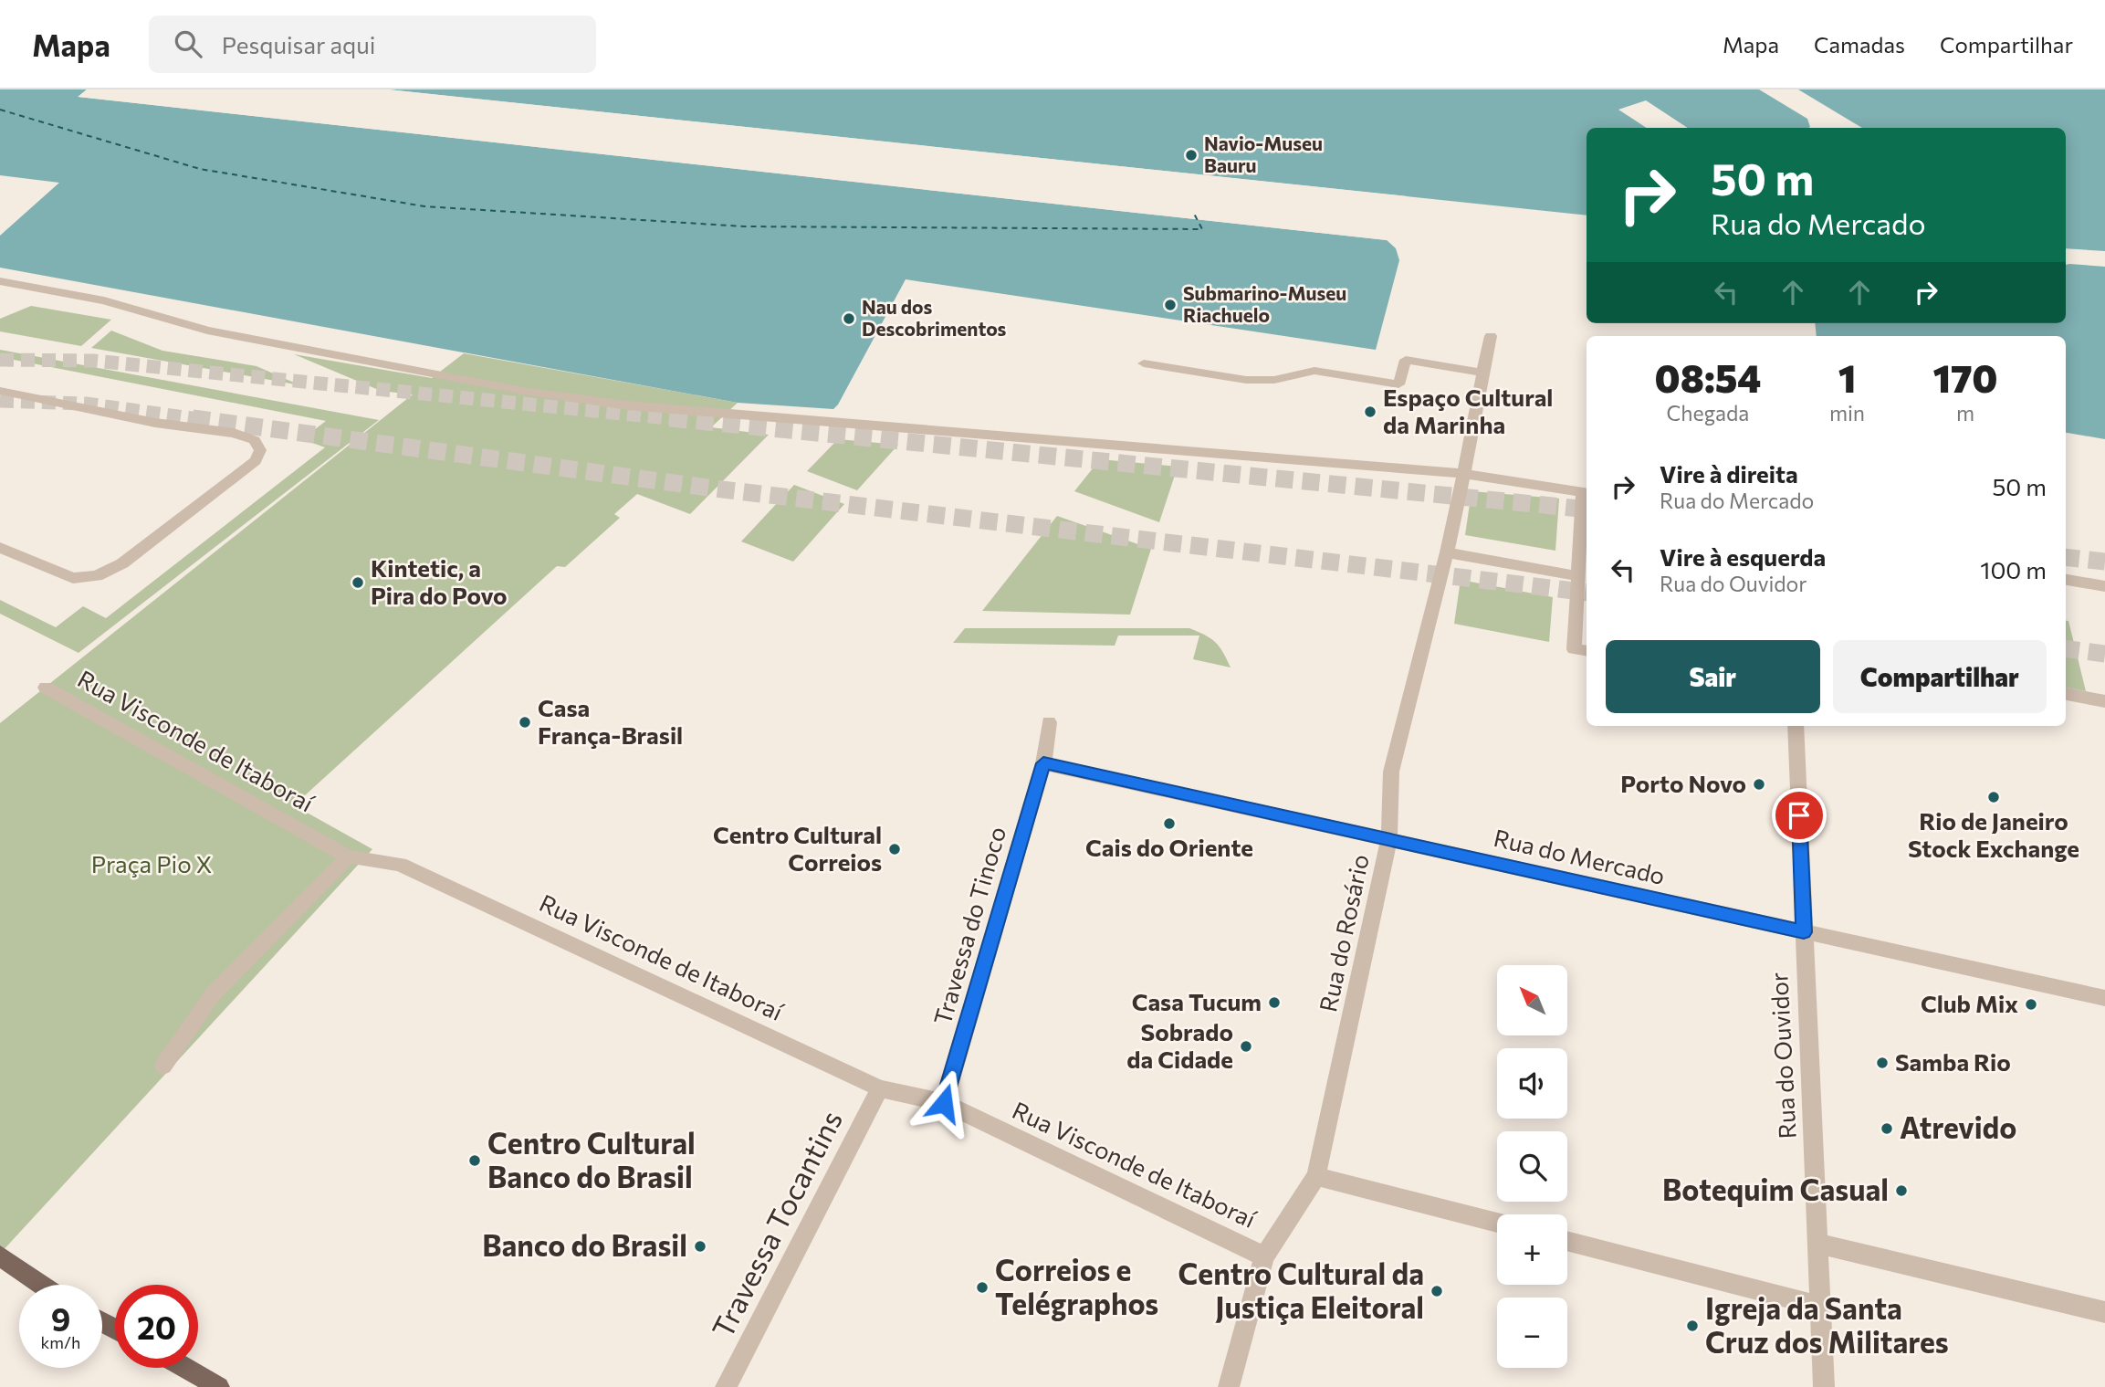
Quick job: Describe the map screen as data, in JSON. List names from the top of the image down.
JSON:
{
  "streets": {
    "street": [
      "Rua Visconde de Itaboraí",
      "Rua do Mercado",
      "Travessa do Tinoco",
      "Rua do Rosário",
      "Rua do Ouvidor",
      "Travessa Tocantins"
    ]
  },
  "crossings": [
    ["Rua Visconde de Itaboraí", "Travessa do Tinoco"],
    ["Rua Visconde de Itaboraí", "Rua do Rosário"],
    ["Rua Visconde de Itaboraí", "Travessa Tocantins"],
    ["Rua do Mercado", "Travessa do Tinoco"],
    ["Rua do Mercado", "Rua do Rosário"],
    ["Rua do Mercado", "Rua do Ouvidor"]
  ],
  "parks": ["Praça Pio X"],
  "places": [
    "Navio-Museu Bauru",
    "Submarino-Museu Riachuelo",
    "Nau dos Descobrimentos",
    "Espaço Cultural da Marinha",
    "Kintetic, a Pira do Povo",
    "Casa França-Brasil",
    "Porto Novo",
    "Rio de Janeiro Stock Exchange",
    "Cais do Oriente",
    "Centro Cultural Correios",
    "Casa Tucum",
    "Club Mix",
    "Sobrado da Cidade",
    "Samba Rio",
    "Atrevido",
    "Centro Cultural Banco do Brasil",
    "Botequim Casual",
    "Banco do Brasil",
    "Correios e Telégraphos",
    "Centro Cultural da Justiça Eleitoral",
    "Igreja da Santa Cruz dos Militares"
  ],
  "north": "top left",
  "page": {
    "header": "Mapa",
    "search": "Pesquisar aqui",
    "nav": ["Mapa", "Camadas", "Compartilhar"],
    "turn": ["50 m", "Rua do Mercado"],
    "eta": [
      "08:54",
      "Chegada",
      "1",
      "min",
      "170",
      "m"
    ],
    "list": [
      {
        "name": "Vire à direita",
        "note": "Rua do Mercado",
        "value": "50 m"
      },
      {
        "name": "Vire à esquerda",
        "note": "Rua do Ouvidor",
        "value": "100 m"
      }
    ],
    "buttons": ["Sair", "Compartilhar"],
    "map_buttons": ["+", "−"],
    "speed": "9 km/h",
    "limit": "20"
  }
}
